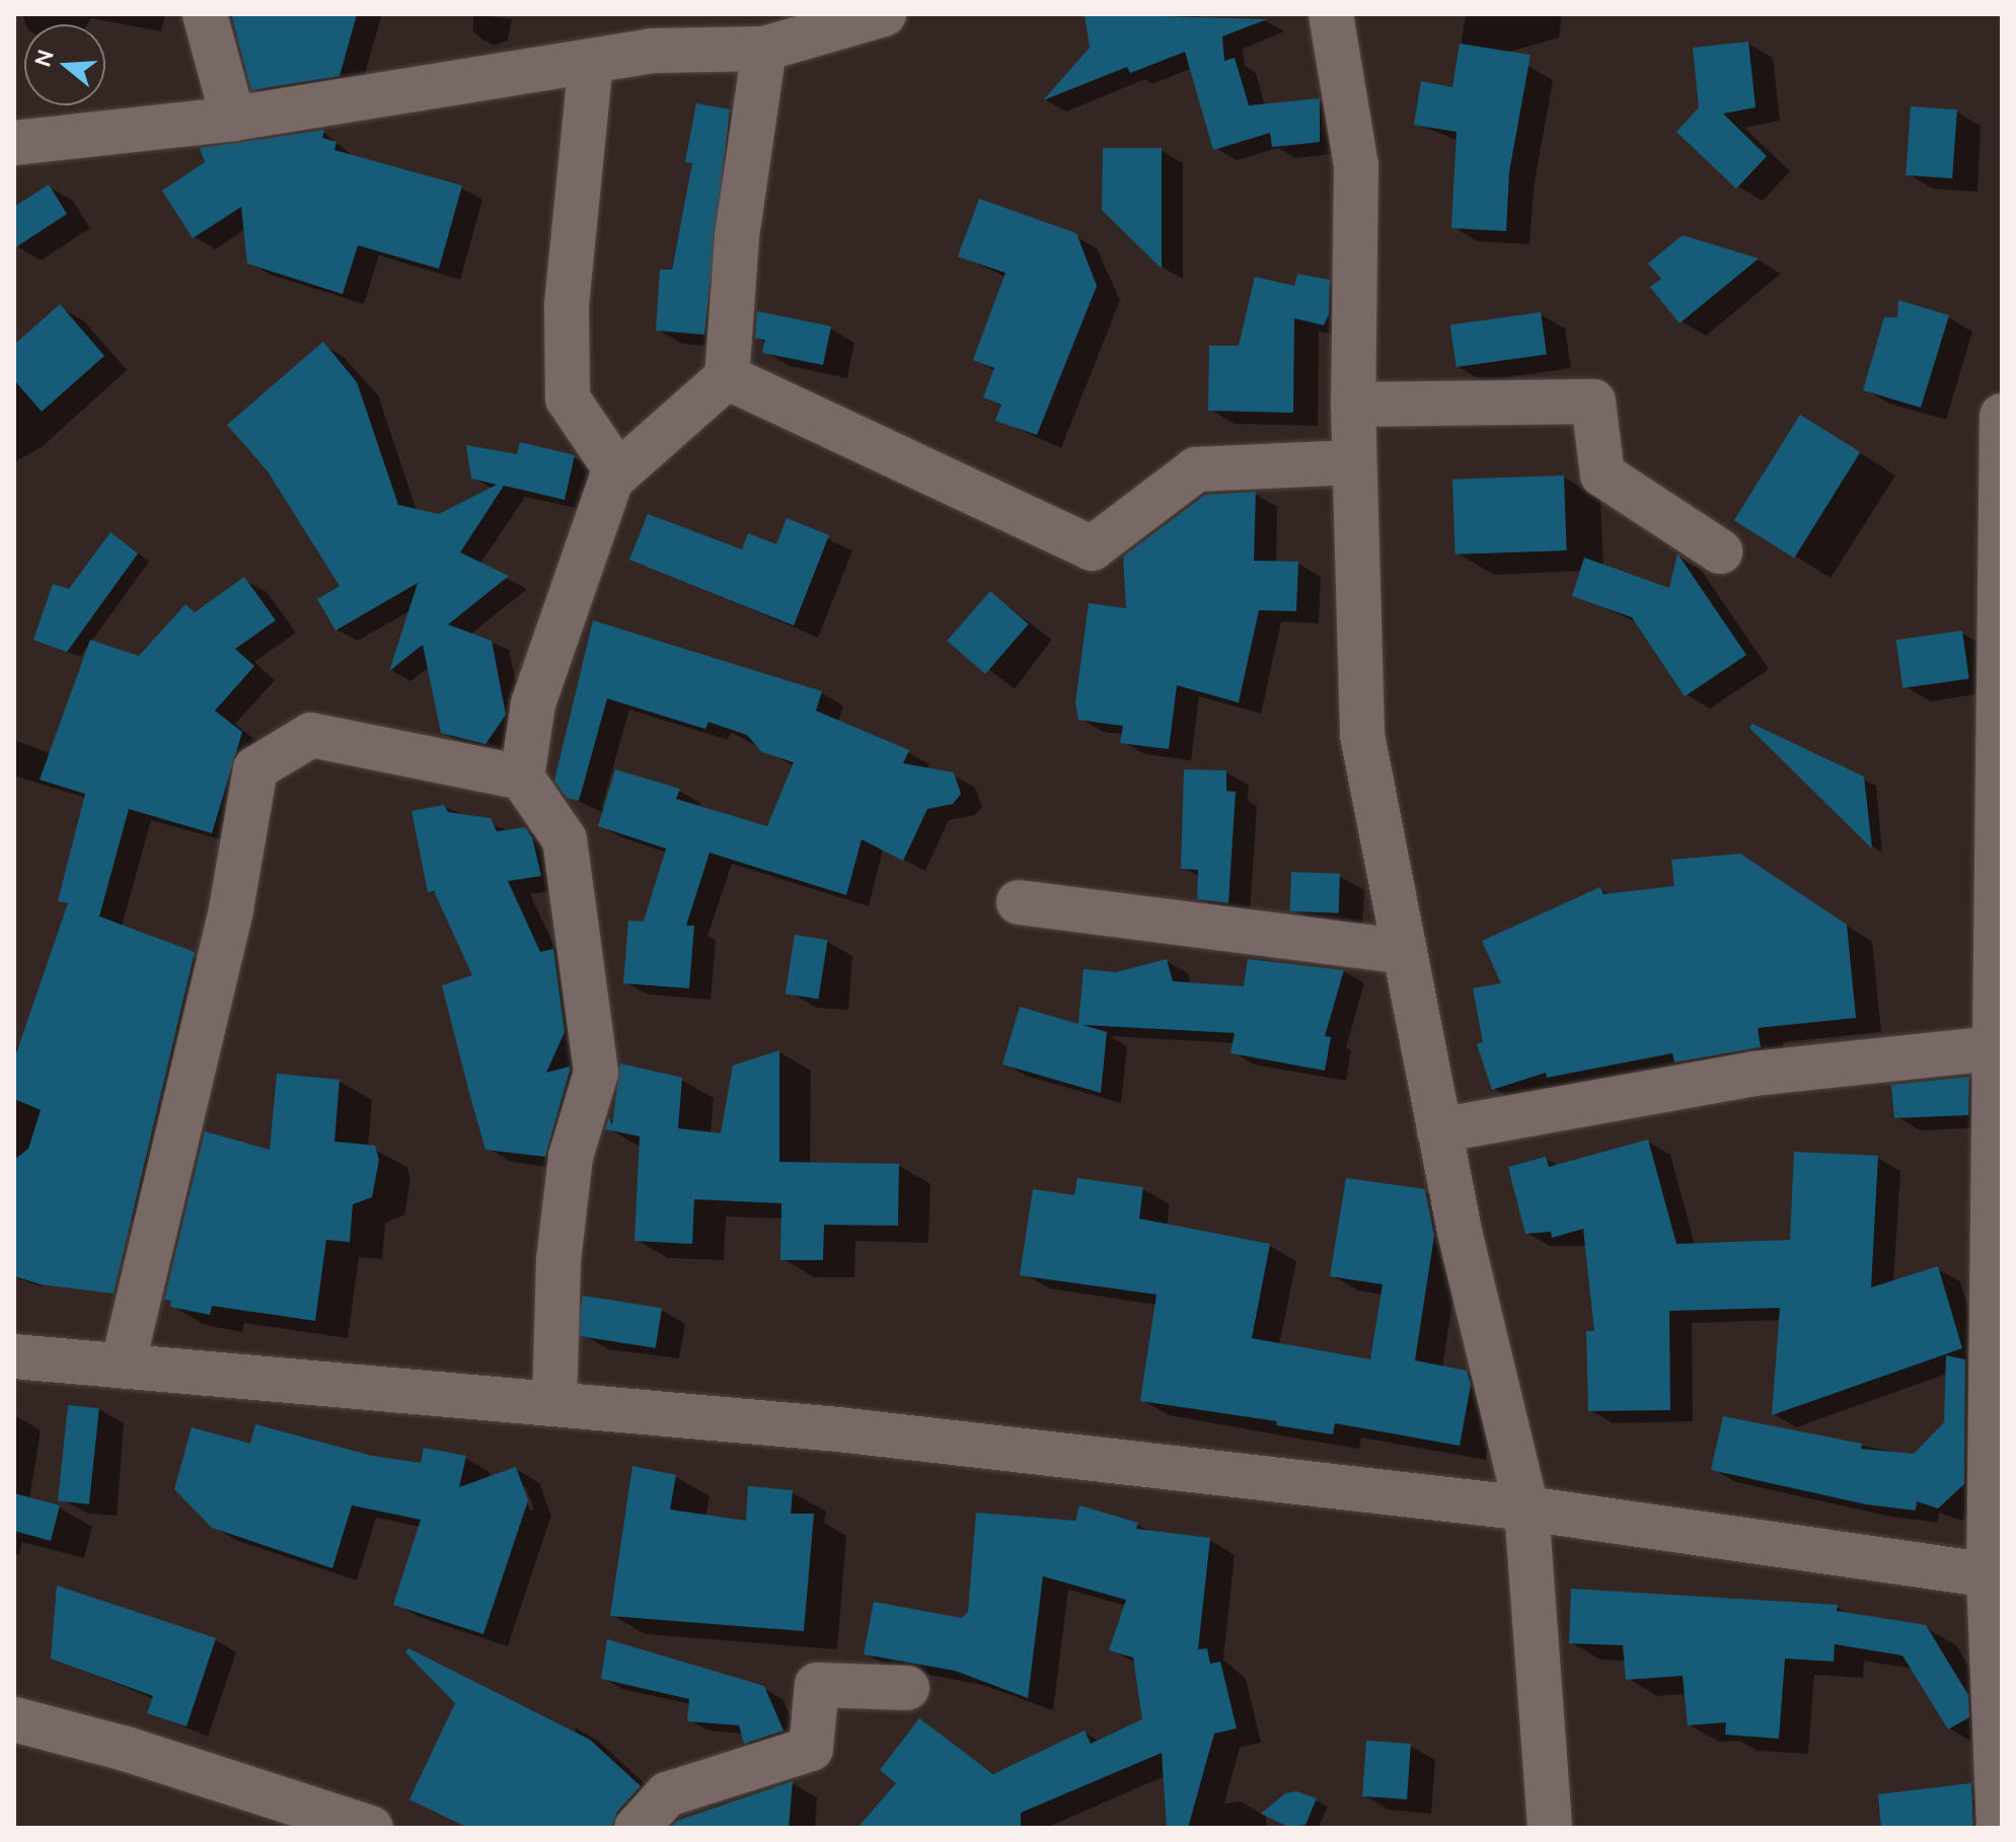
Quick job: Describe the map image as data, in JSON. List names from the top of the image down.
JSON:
{
  "north": "left"
}
